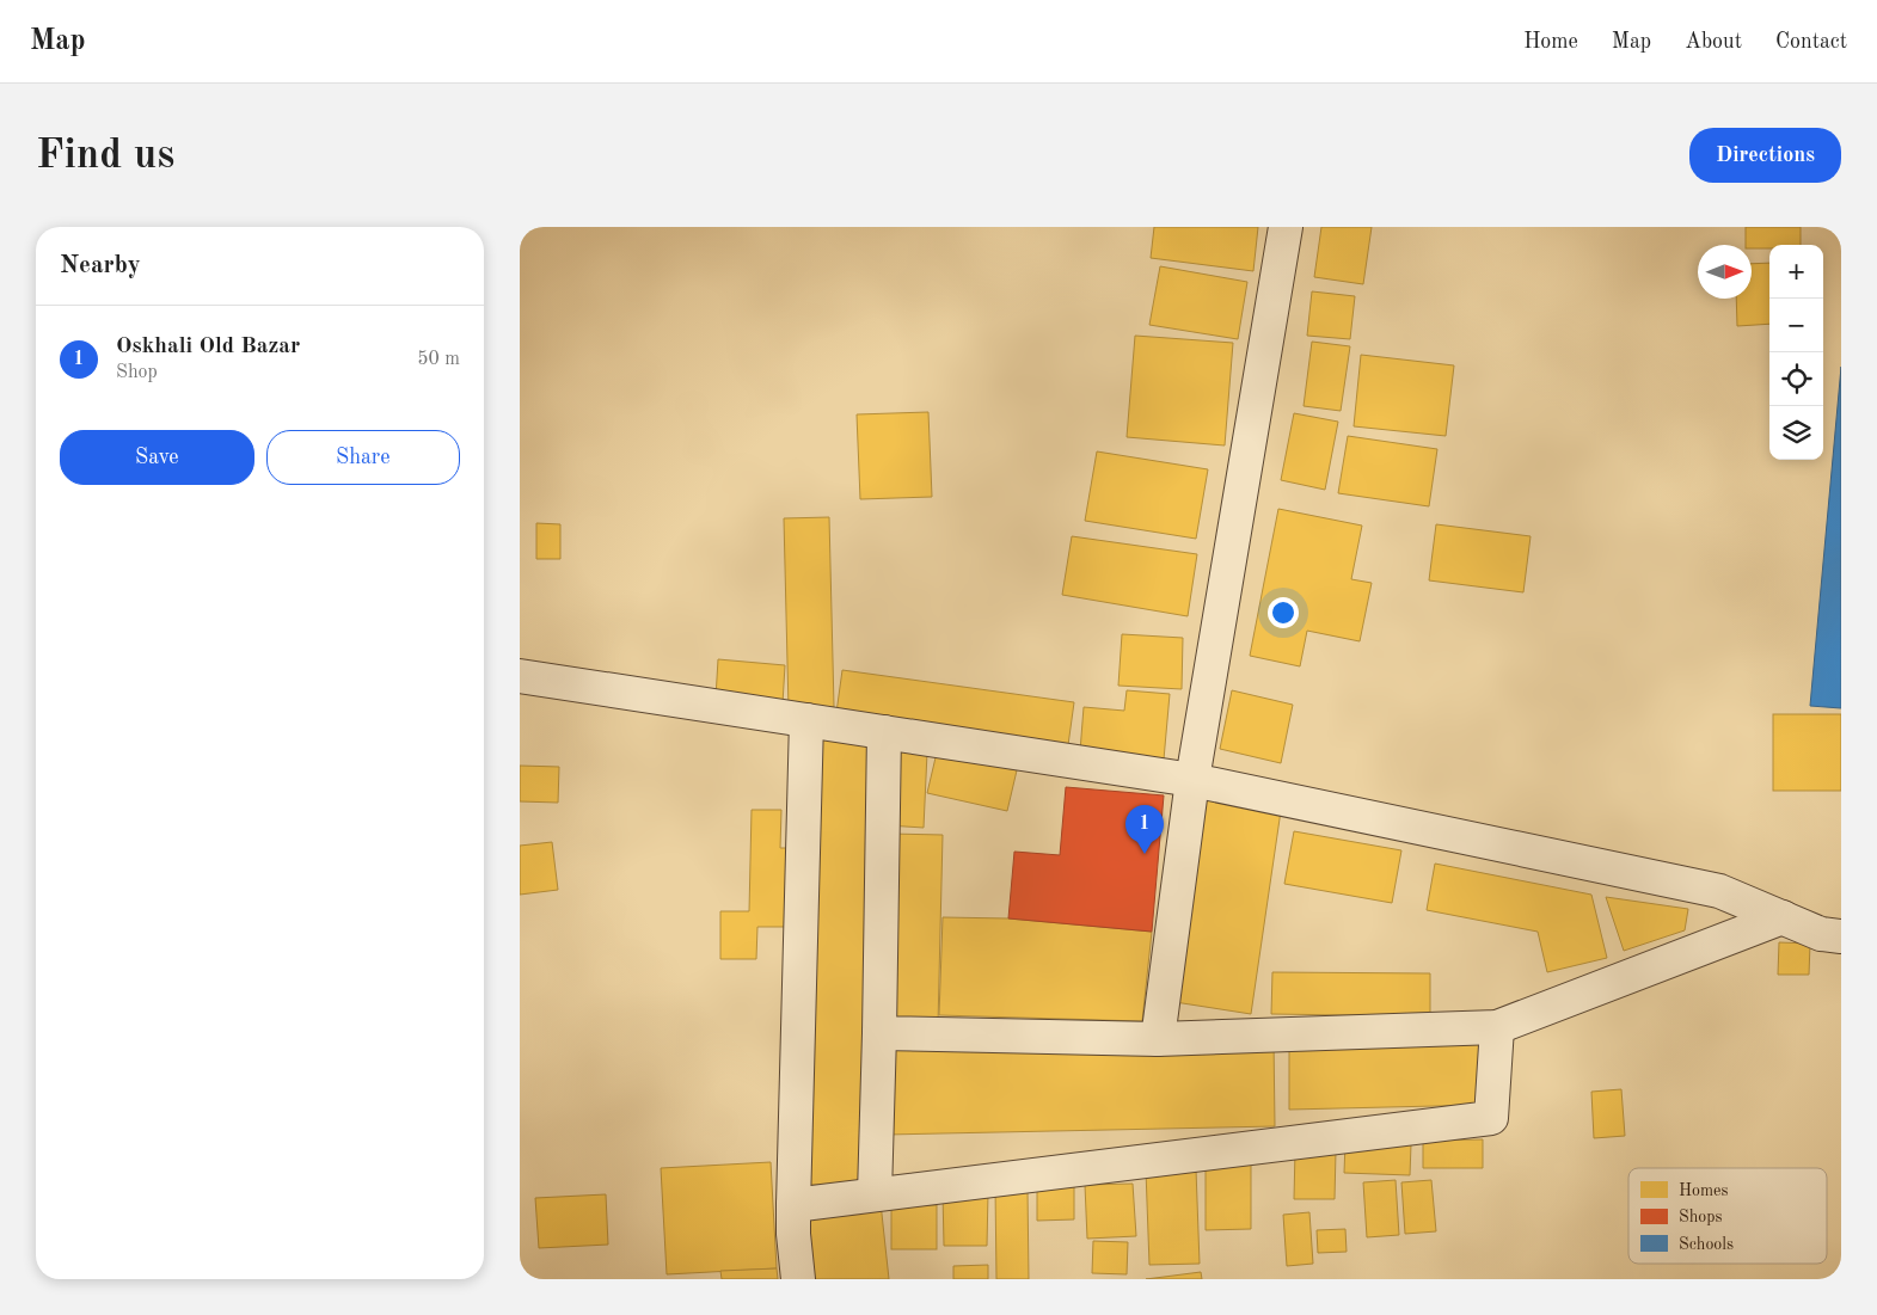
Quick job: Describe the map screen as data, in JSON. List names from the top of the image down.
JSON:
{
  "legend": ["Homes", "Shops", "Schools"],
  "north": "right",
  "page": {
    "header": "Map",
    "nav": [
      "Home",
      "Map",
      "About",
      "Contact"
    ],
    "buttons": [
      "Directions",
      ["Save", "Share"]
    ],
    "title": "Find us",
    "heading": "Nearby",
    "map_buttons": ["+", "−"],
    "list": [
      {
        "mark": "1",
        "name": "Oskhali Old Bazar",
        "note": "Shop",
        "value": "50 m"
      }
    ],
    "pins": "1"
  }
}
